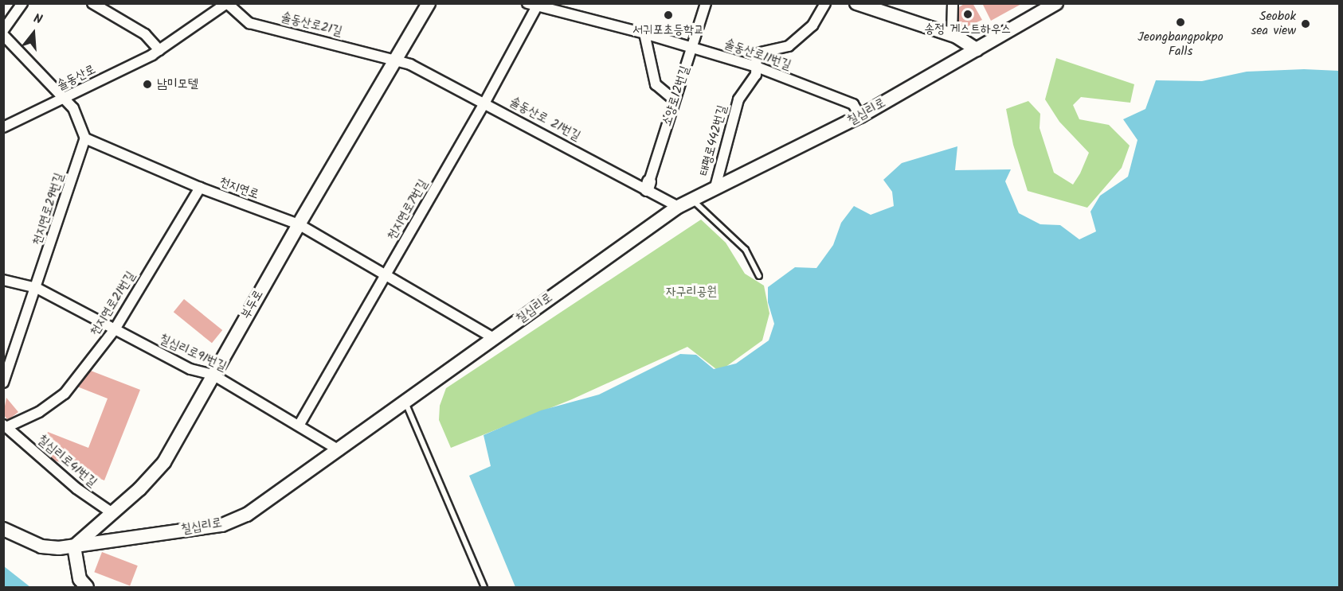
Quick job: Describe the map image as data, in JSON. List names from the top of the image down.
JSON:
{
  "streets": {
    "street": [
      "솔동산로21길",
      "솔동산로11번길",
      "솔동산로",
      "소양로12번길",
      "칠십리로",
      "솔동산로 21번길",
      "태평로442번길",
      "천지연로",
      "천지연로29번길",
      "천지연로7번길",
      "천지연로21번길",
      "부두로",
      "칠십리로91번길",
      "칠십리로41번길"
    ]
  },
  "crossings": [
    ["솔동산로21길", "솔동산로"],
    ["솔동산로21길", "솔동산로 21번길"],
    ["솔동산로21길", "부두로"],
    ["솔동산로11번길", "소양로12번길"],
    ["솔동산로11번길", "칠십리로"],
    ["솔동산로11번길", "태평로442번길"],
    ["솔동산로11번길", "천지연로7번길"],
    ["소양로12번길", "솔동산로 21번길"],
    ["칠십리로", "솔동산로 21번길"],
    ["칠십리로", "태평로442번길"],
    ["칠십리로", "천지연로"],
    ["칠십리로", "부두로"],
    ["칠십리로", "칠십리로91번길"],
    ["솔동산로 21번길", "천지연로7번길"],
    ["솔동산로 21번길", "부두로"],
    ["천지연로", "천지연로29번길"],
    ["천지연로", "천지연로7번길"],
    ["천지연로", "천지연로21번길"],
    ["천지연로", "부두로"],
    ["천지연로29번길", "칠십리로91번길"],
    ["천지연로7번길", "칠십리로91번길"],
    ["천지연로21번길", "칠십리로91번길"],
    ["천지연로21번길", "칠십리로41번길"],
    ["부두로", "칠십리로91번길"],
    ["부두로", "칠십리로41번길"]
  ],
  "parks": ["자구리공원"],
  "places": [
    "송정 게스트하우스",
    "서귀포초등학교",
    "Jeongbangpokpo Falls",
    "Seobok sea view",
    "남미모텔"
  ],
  "north": "top"
}
